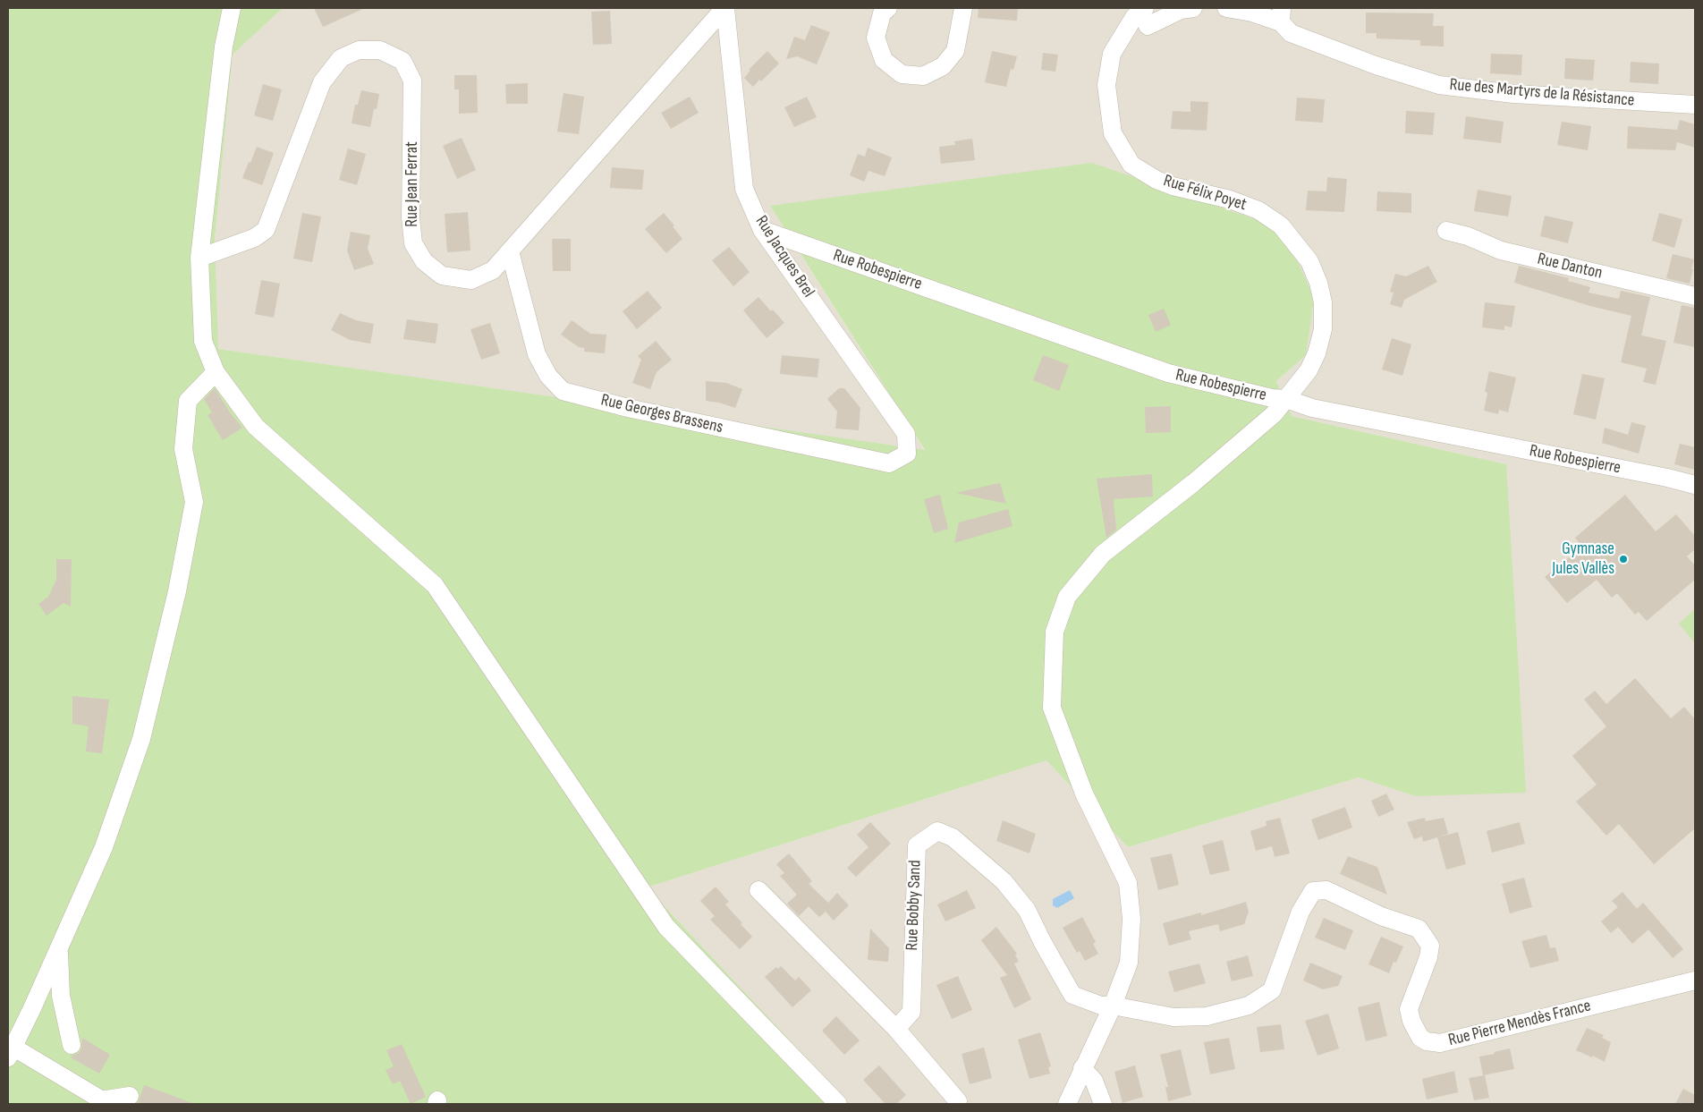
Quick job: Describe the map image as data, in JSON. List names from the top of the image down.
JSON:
{
  "streets": {
    "street": [
      "Rue des Martyrs de la Résistance",
      "Rue Jean Ferrat",
      "Rue Félix Poyet",
      "Rue Jacques Brel",
      "Rue Danton",
      "Rue Robespierre",
      "Rue Georges Brassens",
      "Rue Bobby Sand",
      "Rue Pierre Mendès France"
    ]
  },
  "crossings": [
    ["Rue Jean Ferrat", "Rue Jacques Brel"],
    ["Rue Jean Ferrat", "Rue Georges Brassens"],
    ["Rue Félix Poyet", "Rue Robespierre"],
    ["Rue Félix Poyet", "Rue Bobby Sand"],
    ["Rue Félix Poyet", "Rue Pierre Mendès France"],
    ["Rue Jacques Brel", "Rue Robespierre"],
    ["Rue Jacques Brel", "Rue Georges Brassens"],
    ["Rue Bobby Sand", "Rue Pierre Mendès France"]
  ],
  "places": ["Gymnase Jules Vallès"]
}
